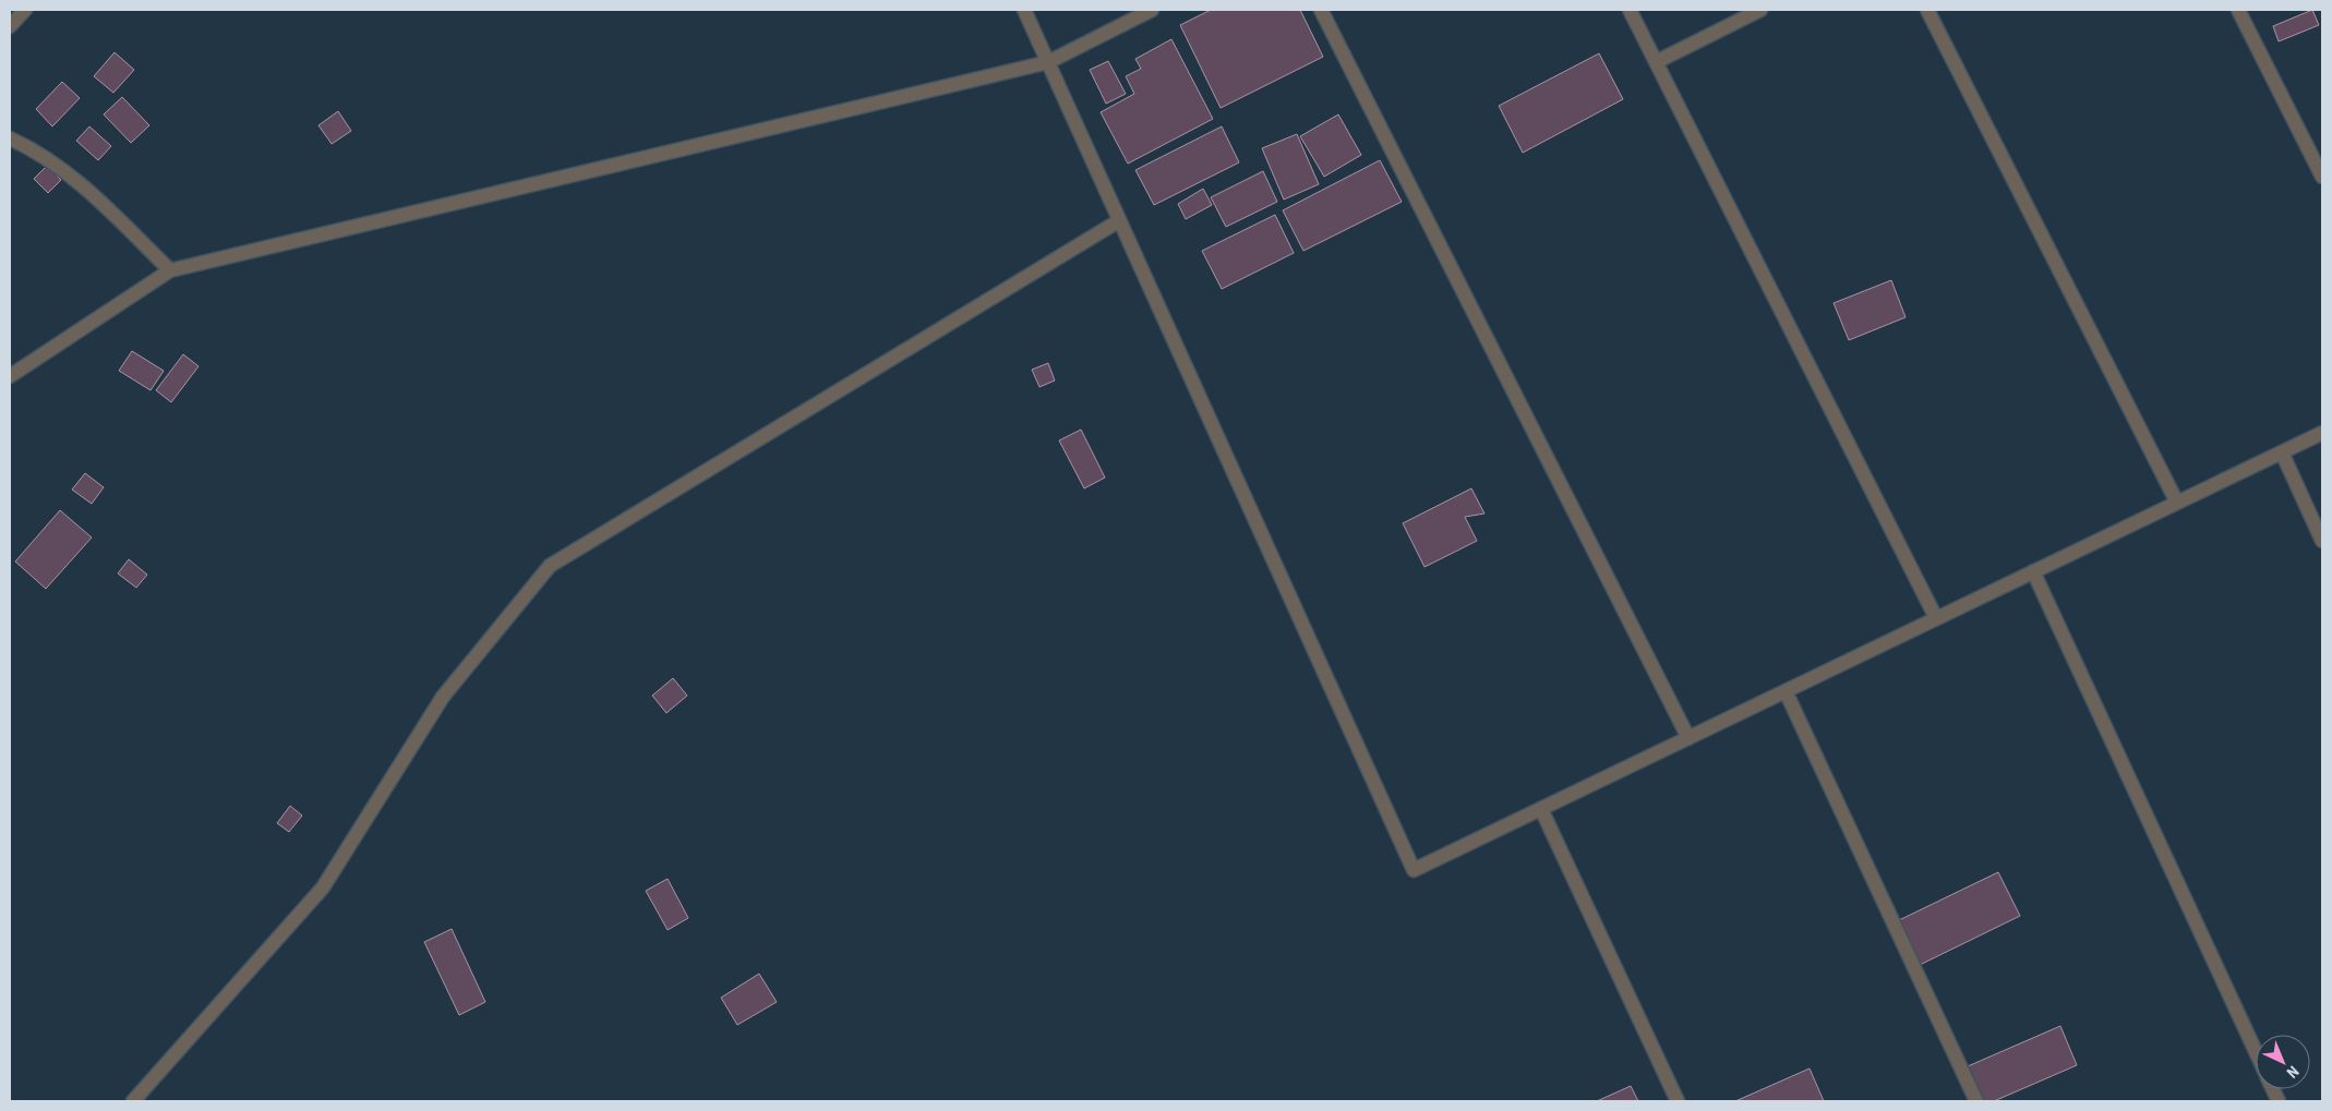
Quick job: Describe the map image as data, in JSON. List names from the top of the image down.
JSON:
{
  "north": "bottom right"
}
